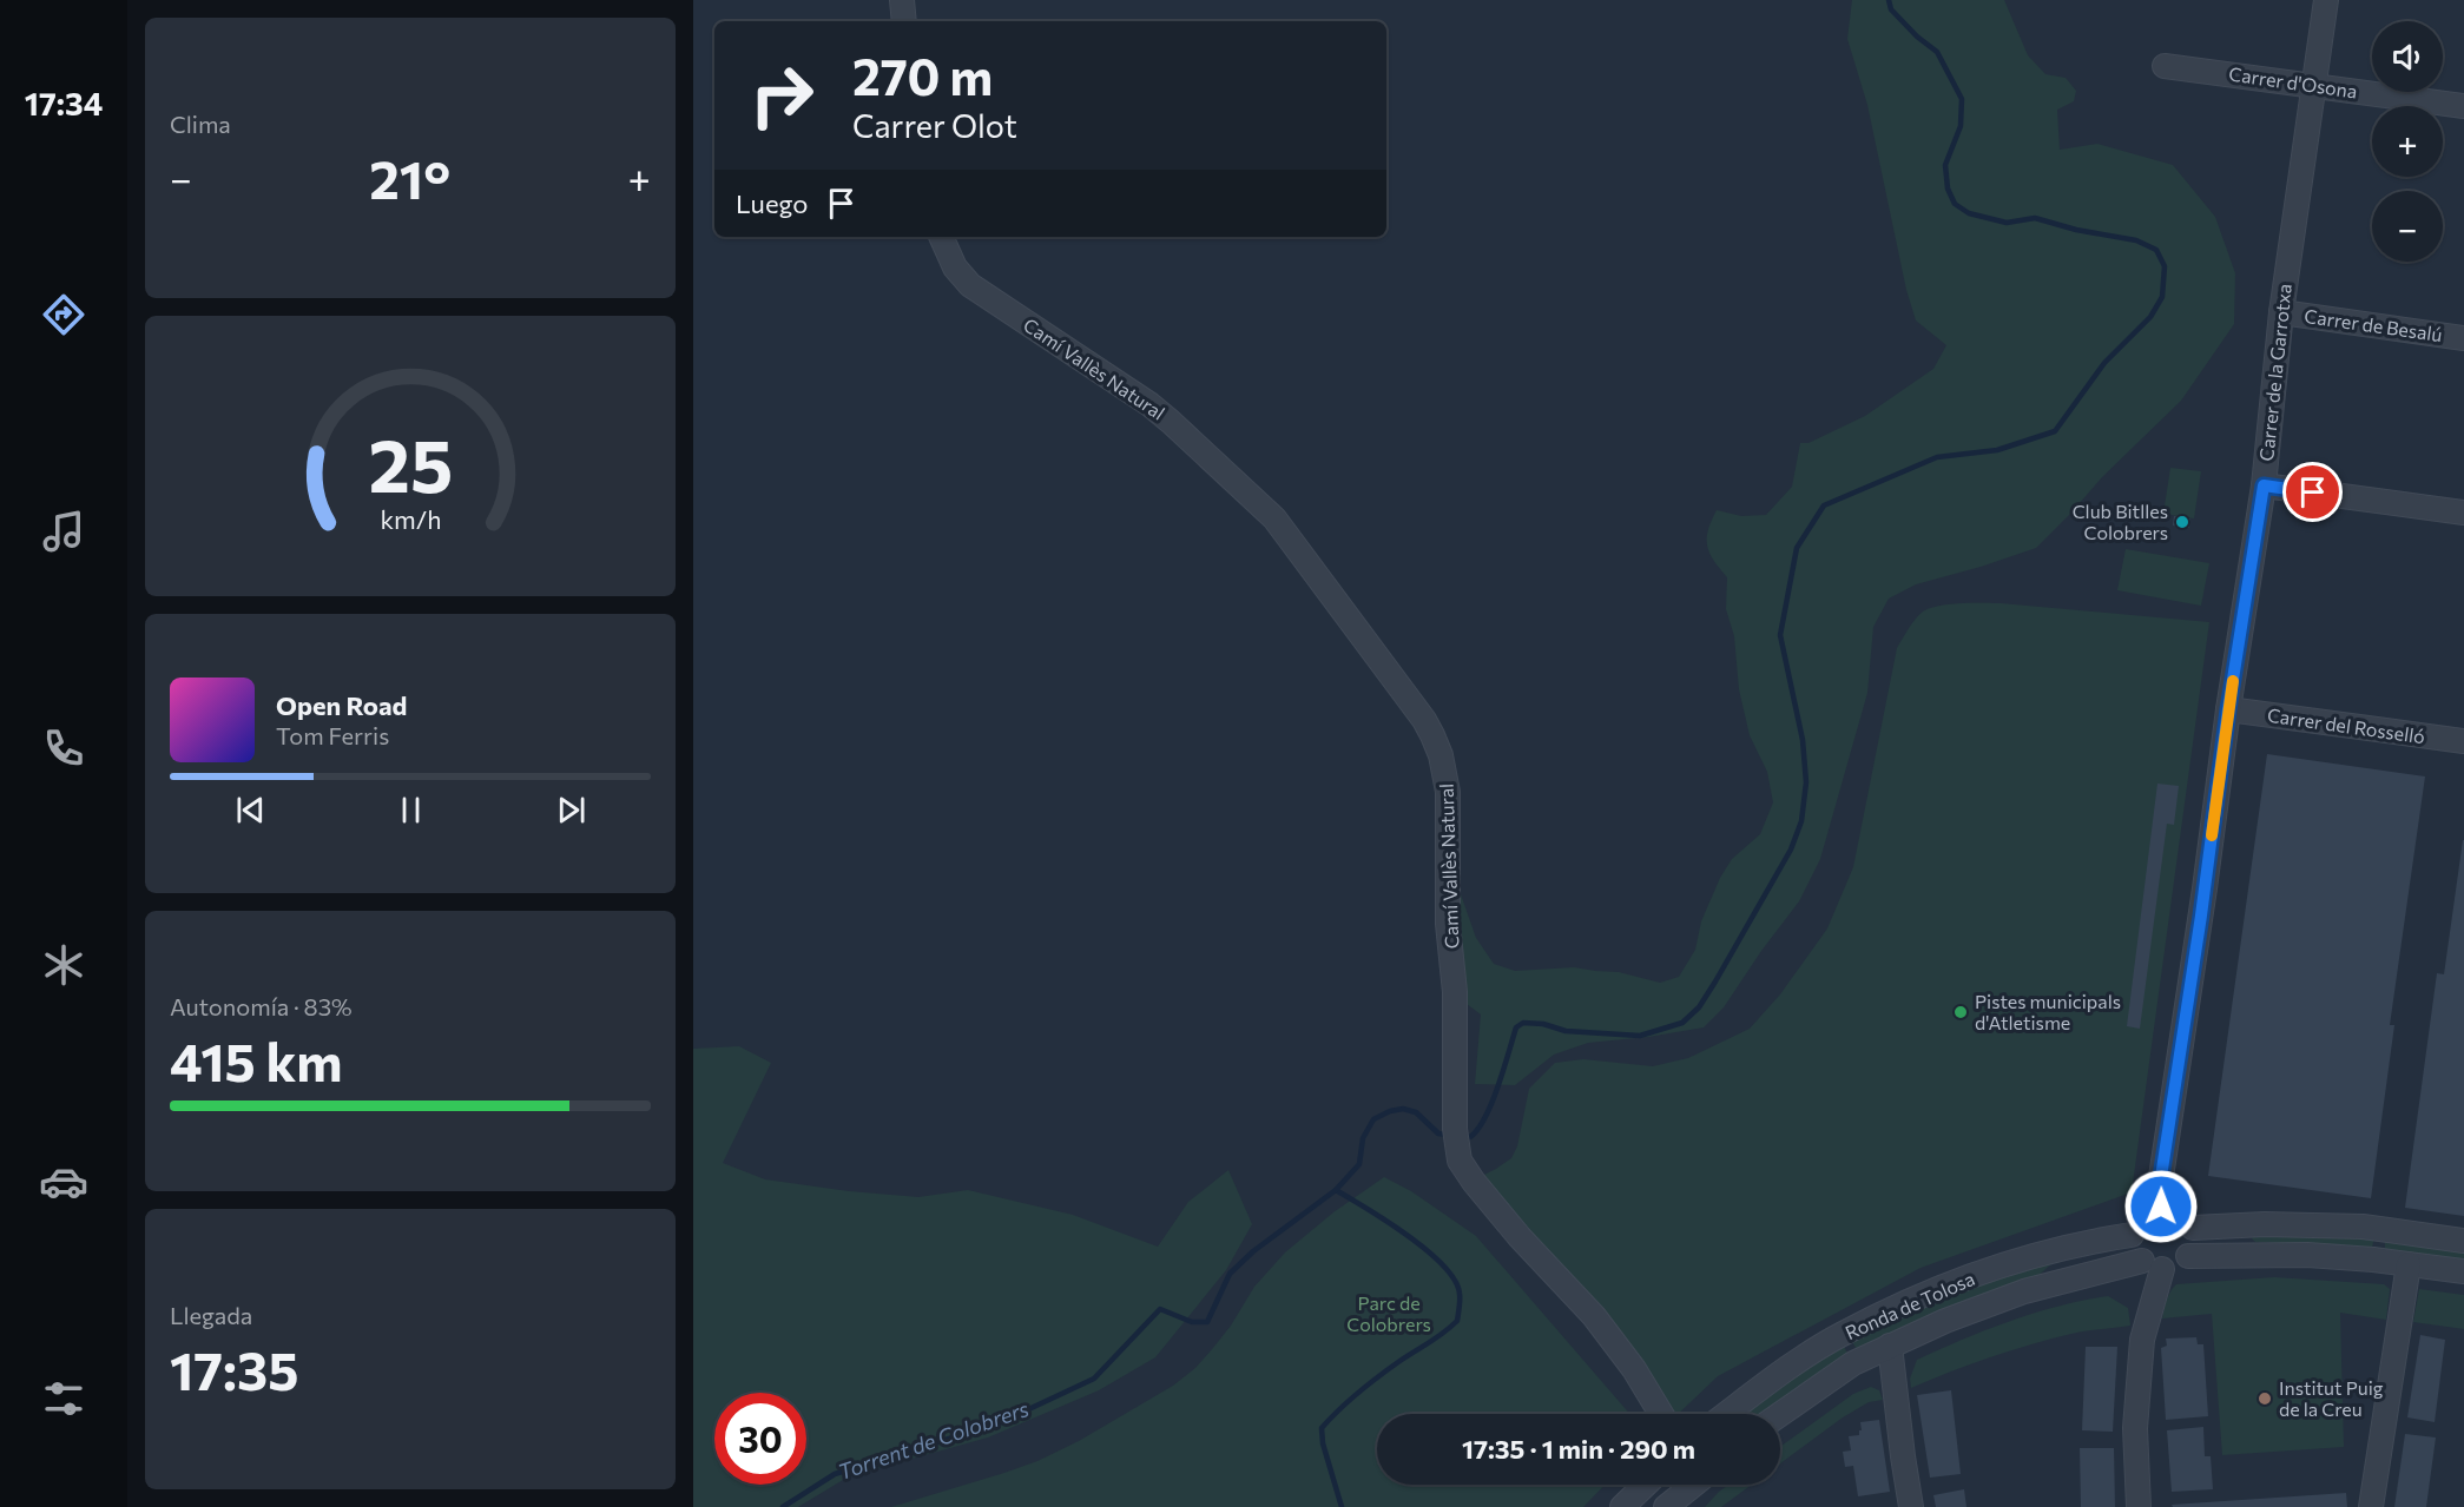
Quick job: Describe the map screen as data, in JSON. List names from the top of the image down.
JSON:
{
  "streets": {
    "street": [
      "Carrer d'Osona",
      "Carrer de Besalú",
      "Camí Vallès Natural",
      "Carrer de la Garrotxa",
      "Carrer del Rosselló",
      "Ronda de Tolosa"
    ]
  },
  "crossings": [
    ["Carrer d'Osona", "Carrer de la Garrotxa"],
    ["Carrer de Besalú", "Carrer de la Garrotxa"],
    ["Carrer de la Garrotxa", "Carrer del Rosselló"],
    ["Carrer de la Garrotxa", "Ronda de Tolosa"]
  ],
  "water": ["Torrent de Colobrers"],
  "parks": ["Parc de Colobrers"],
  "places": ["Club Bitlles Colobrers", "Pistes municipals d'Atletisme", "Institut Puig de la Creu"],
  "page": {
    "tabs": "17:34",
    "tile": [
      "Clima",
      ["Autonomía · 83%", "415 km"],
      ["Llegada", "17:35"]
    ],
    "map_buttons": ["+", "−"],
    "turn": ["270 m", "Carrer Olot"],
    "heat": ["−", "21°", "+"],
    "then": "Luego",
    "song": ["Open Road", "Tom Ferris"],
    "limit": "30",
    "trip": "17:35 · 1 min · 290 m",
    "gauge": ["25", "km/h"]
  }
}
